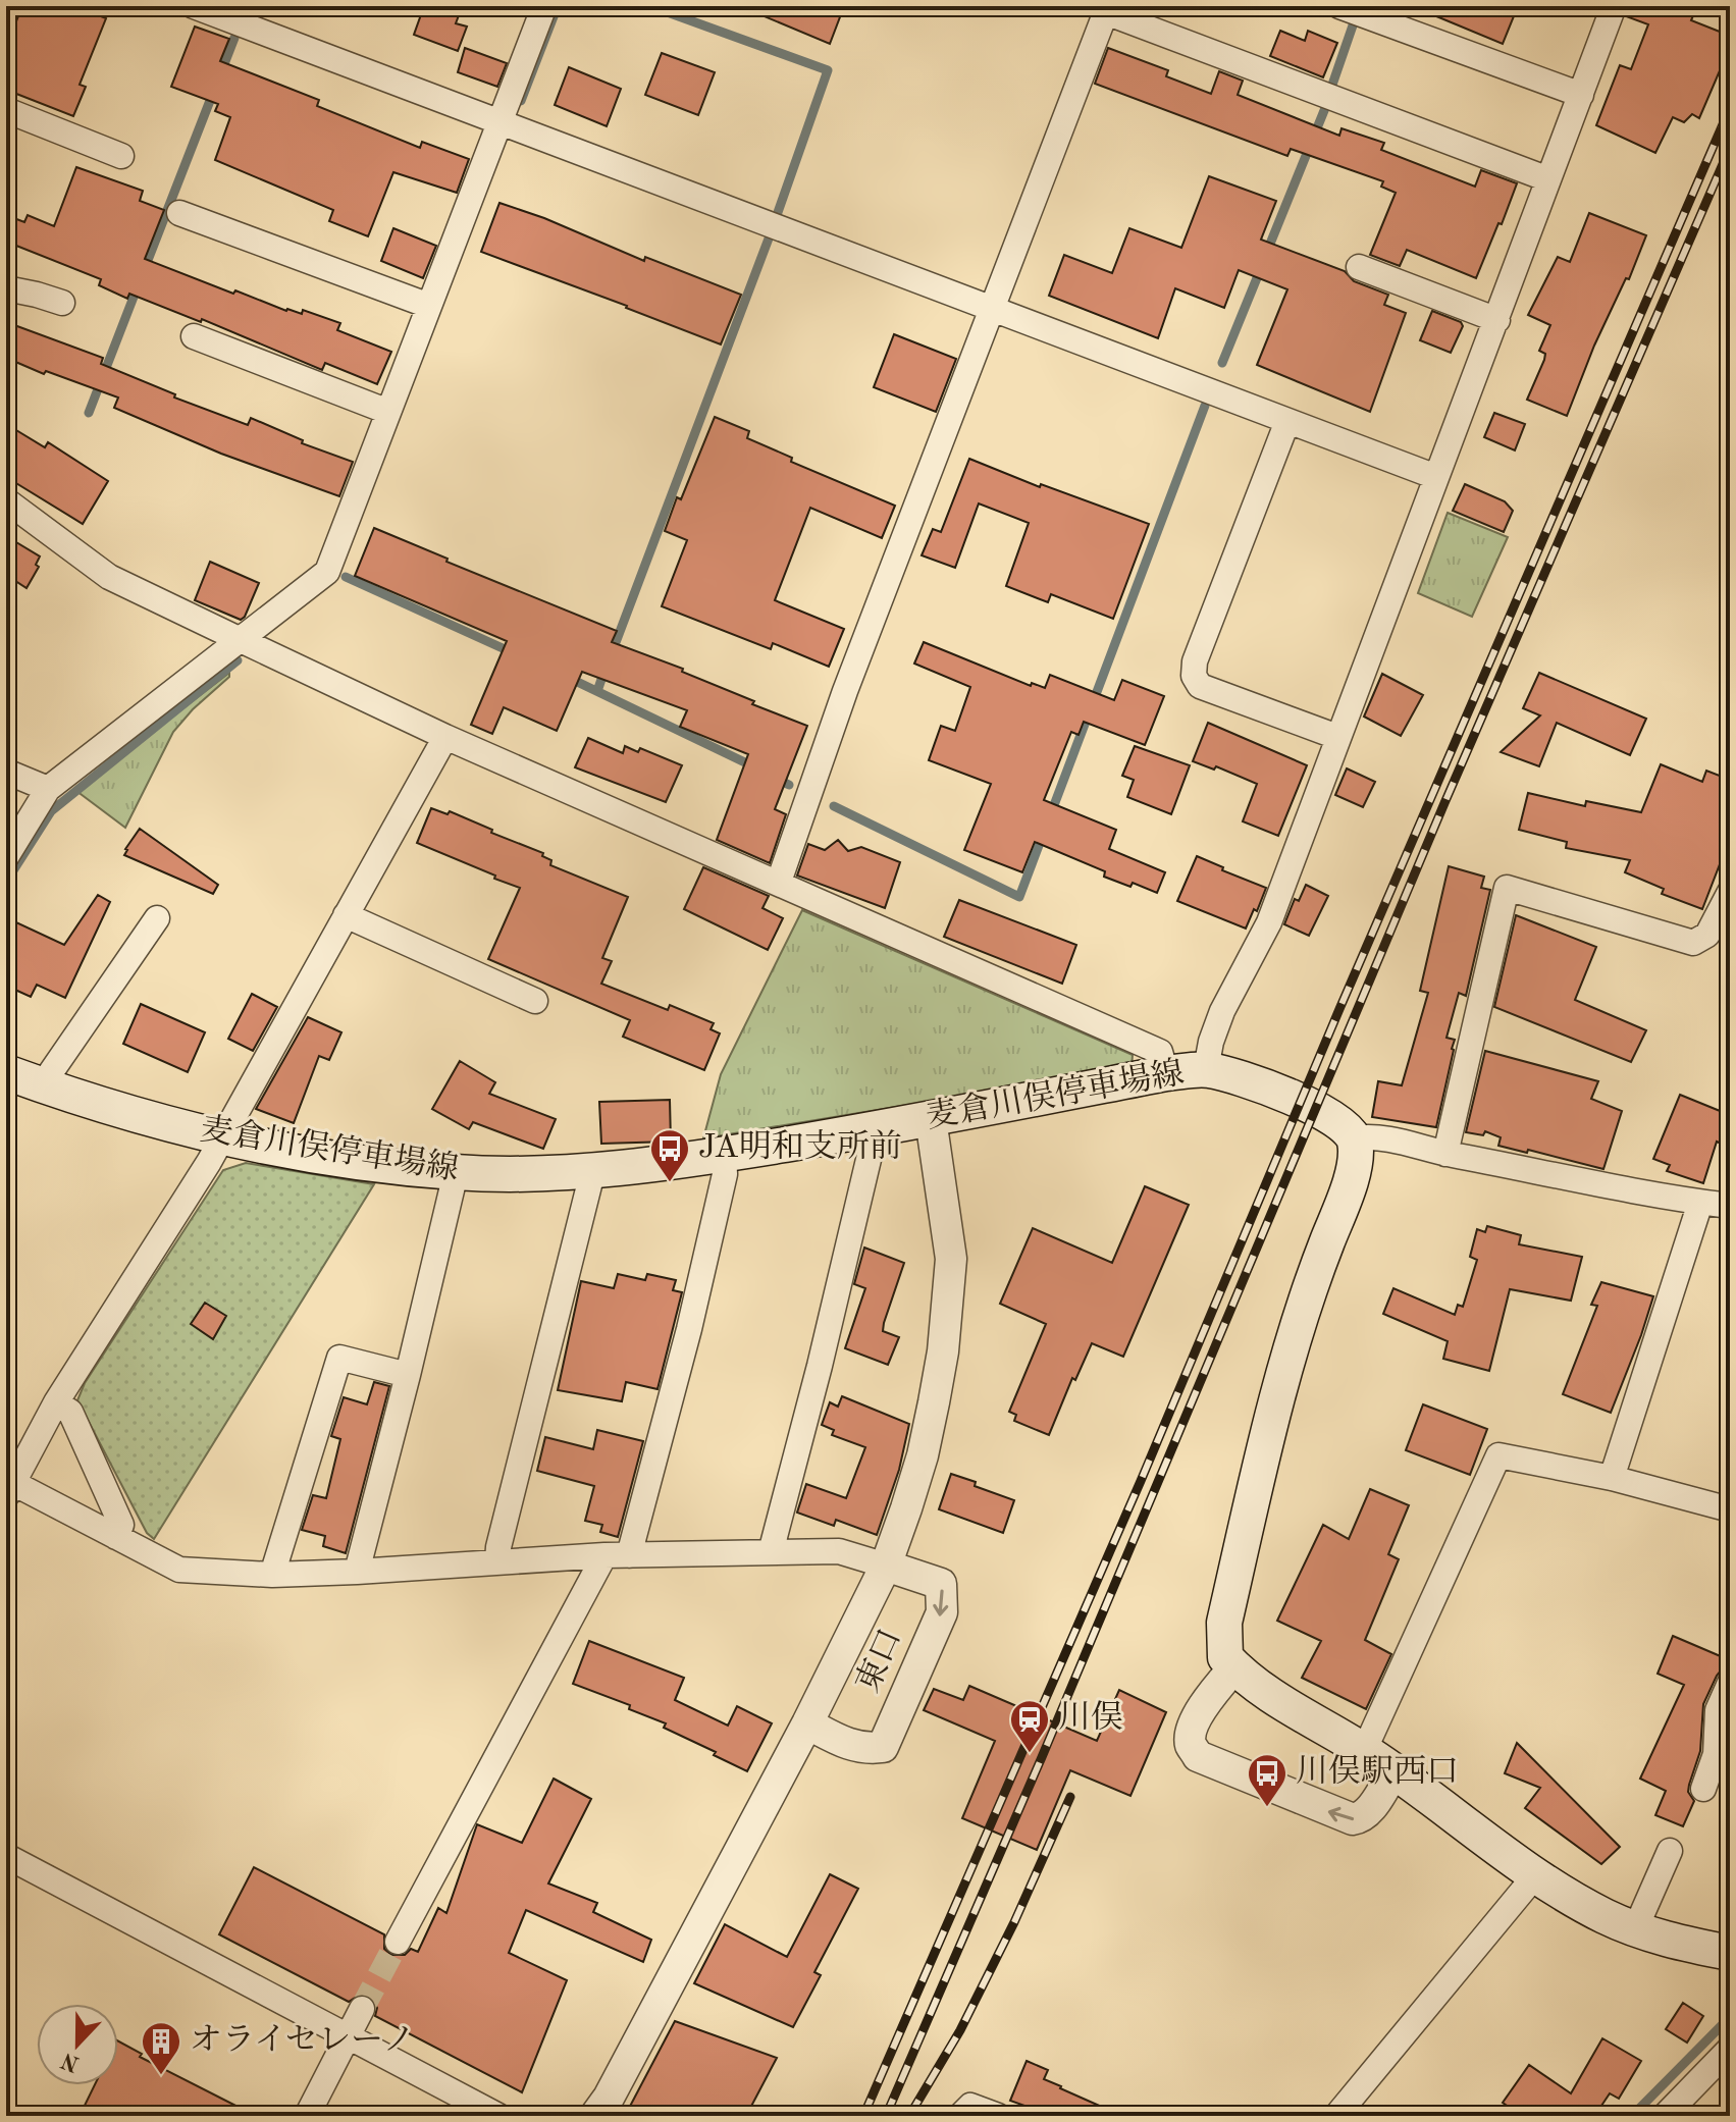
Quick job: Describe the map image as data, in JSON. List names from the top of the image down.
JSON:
{
  "streets": {
    "main road": ["麦倉川俣停車場線"],
    "street": ["東口"]
  },
  "places": {
    "bus stop": ["JA明和支所前", "川俣駅西口"],
    "station": ["川俣"],
    "building": ["オライセレーノ"]
  },
  "north": "bottom"
}
